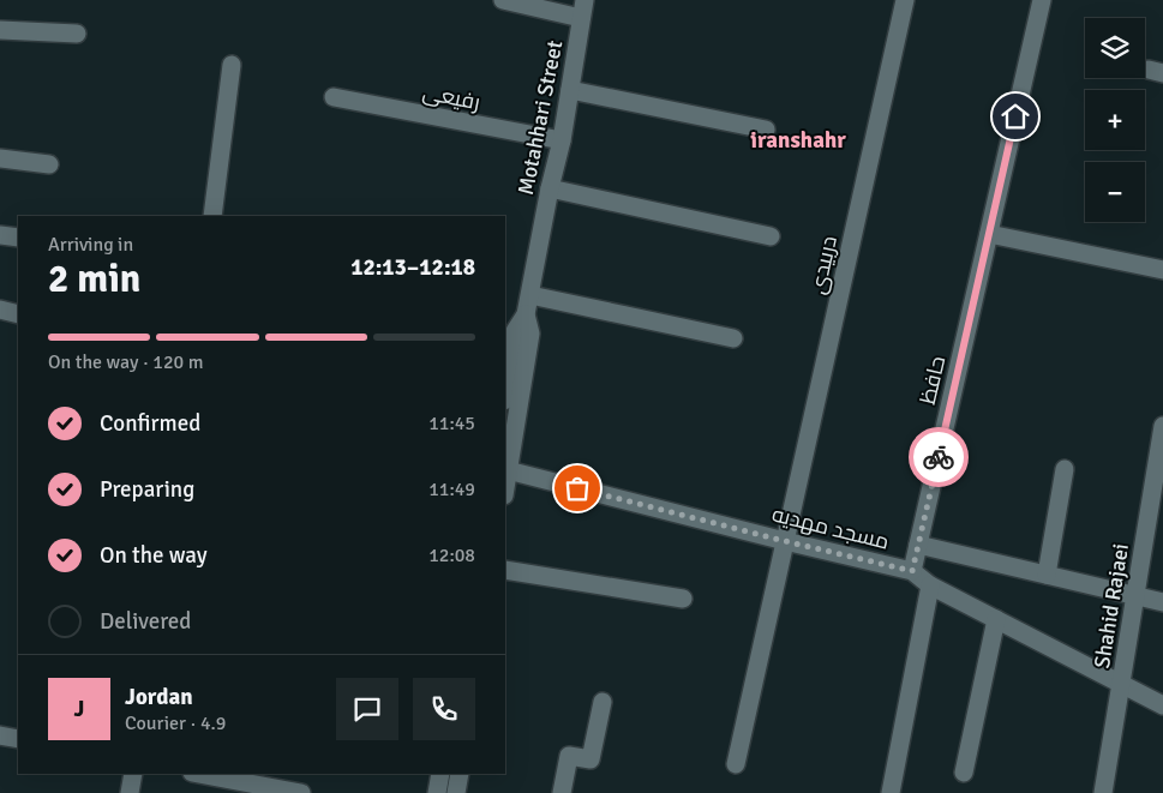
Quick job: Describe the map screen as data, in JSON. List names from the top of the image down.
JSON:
{
  "streets": {
    "street": [
      "رفیعی",
      "Motahhari Street",
      "دربیدی",
      "حافظ",
      "مسجد مهدیه",
      "Shahid Rajaei"
    ]
  },
  "crossings": [
    ["رفیعی", "Motahhari Street"],
    ["Motahhari Street", "مسجد مهدیه"],
    ["دربیدی", "مسجد مهدیه"],
    ["حافظ", "مسجد مهدیه"],
    ["مسجد مهدیه", "Shahid Rajaei"]
  ],
  "districts": ["iranshahr"],
  "page": {
    "map_buttons": ["+", "−"],
    "heading": ["2 min", "Arriving in", "12:13–12:18"],
    "panel": ["Jordan", "Courier · 4.9"],
    "bar": "On the way · 120 m",
    "list": [
      ["Confirmed", "11:45"],
      ["Preparing", "11:49"],
      ["On the way", "12:08"],
      "Delivered"
    ],
    "round": "J"
  }
}
